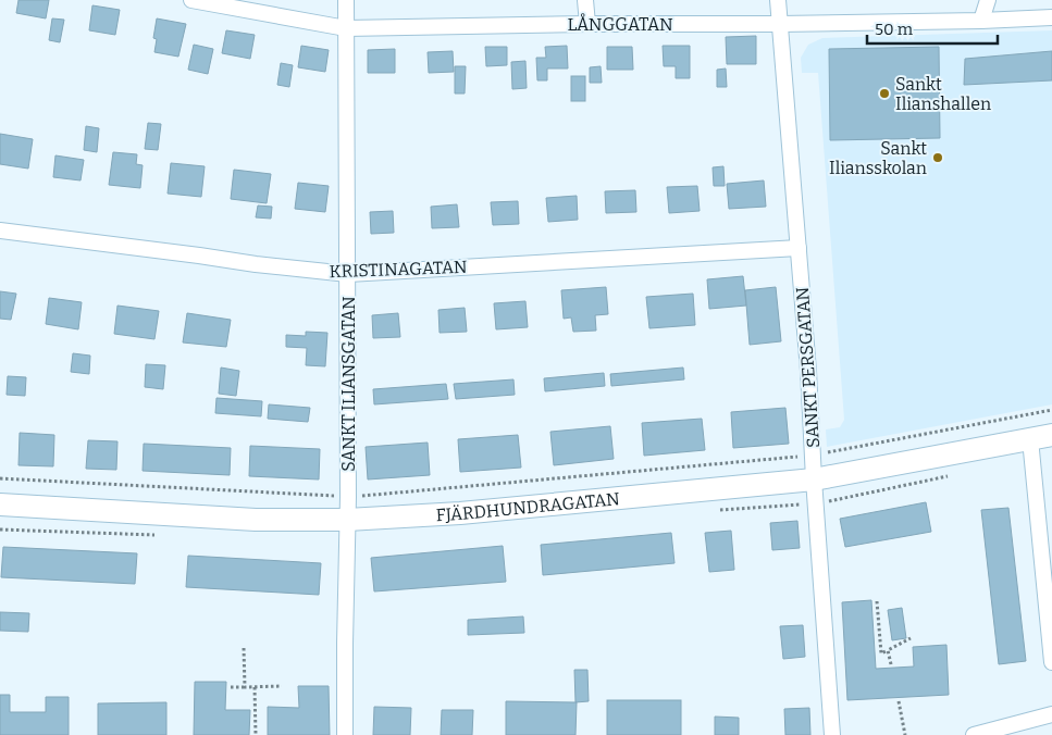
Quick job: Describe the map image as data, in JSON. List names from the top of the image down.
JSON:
{
  "streets": {
    "main road": ["FJÄRDHUNDRAGATAN"],
    "street": [
      "LÅNGGATAN",
      "KRISTINAGATAN",
      "SANKT PERSGATAN",
      "SANKT ILIANSGATAN"
    ]
  },
  "crossings": [
    ["LÅNGGATAN", "SANKT PERSGATAN"],
    ["LÅNGGATAN", "SANKT ILIANSGATAN"],
    ["KRISTINAGATAN", "SANKT PERSGATAN"],
    ["KRISTINAGATAN", "SANKT ILIANSGATAN"],
    ["SANKT PERSGATAN", "FJÄRDHUNDRAGATAN"],
    ["SANKT ILIANSGATAN", "FJÄRDHUNDRAGATAN"]
  ],
  "places": ["Sankt Ilianshallen", "Sankt Iliansskolan"],
  "scale_bar": "50 m"
}
